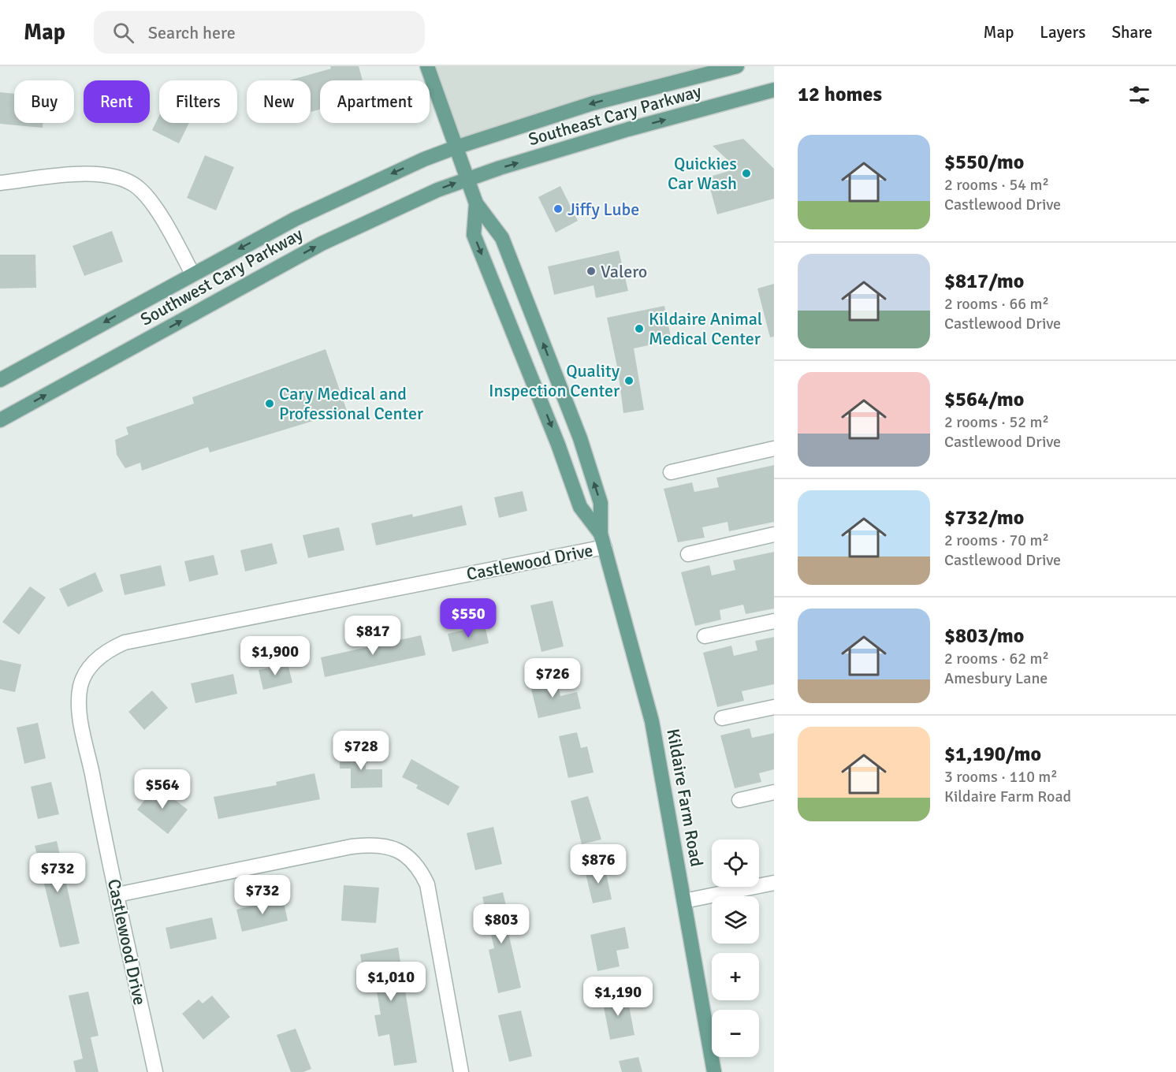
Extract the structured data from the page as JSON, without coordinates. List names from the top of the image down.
{
  "streets": {
    "main road": ["Southeast Cary Parkway", "Southwest Cary Parkway", "Kildaire Farm Road"],
    "street": ["Castlewood Drive"]
  },
  "crossings": [
    ["Southeast Cary Parkway", "Southwest Cary Parkway"],
    ["Southeast Cary Parkway", "Kildaire Farm Road"],
    ["Southwest Cary Parkway", "Kildaire Farm Road"],
    ["Castlewood Drive", "Kildaire Farm Road"]
  ],
  "places": [
    "Quickies Car Wash",
    "Jiffy Lube",
    "Valero",
    "Kildaire Animal Medical Center",
    "Quality Inspection Center",
    "Cary Medical and Professional Center"
  ],
  "page": {
    "header": "Map",
    "search": "Search here",
    "nav": ["Map", "Layers", "Share"],
    "heading": "12 homes",
    "chip": [
      "Buy",
      "Rent",
      "Filters",
      "New",
      "Apartment"
    ],
    "list": [
      {
        "name": "$550/mo",
        "note": "2 rooms · 54 m² · Castlewood Drive"
      },
      {
        "name": "$817/mo",
        "note": "2 rooms · 66 m² · Castlewood Drive"
      },
      {
        "name": "$564/mo",
        "note": "2 rooms · 52 m² · Castlewood Drive"
      },
      {
        "name": "$732/mo",
        "note": "2 rooms · 70 m² · Castlewood Drive"
      },
      {
        "name": "$803/mo",
        "note": "2 rooms · 62 m² · Amesbury Lane"
      },
      {
        "name": "$1,190/mo",
        "note": "3 rooms · 110 m² · Kildaire Farm Road"
      }
    ],
    "price": [
      "$550",
      "$817",
      "$1,900",
      "$726",
      "$728",
      "$564",
      "$876",
      "$732",
      "$732",
      "$803",
      "$1,010",
      "$1,190"
    ],
    "map_buttons": ["+", "−"]
  }
}
